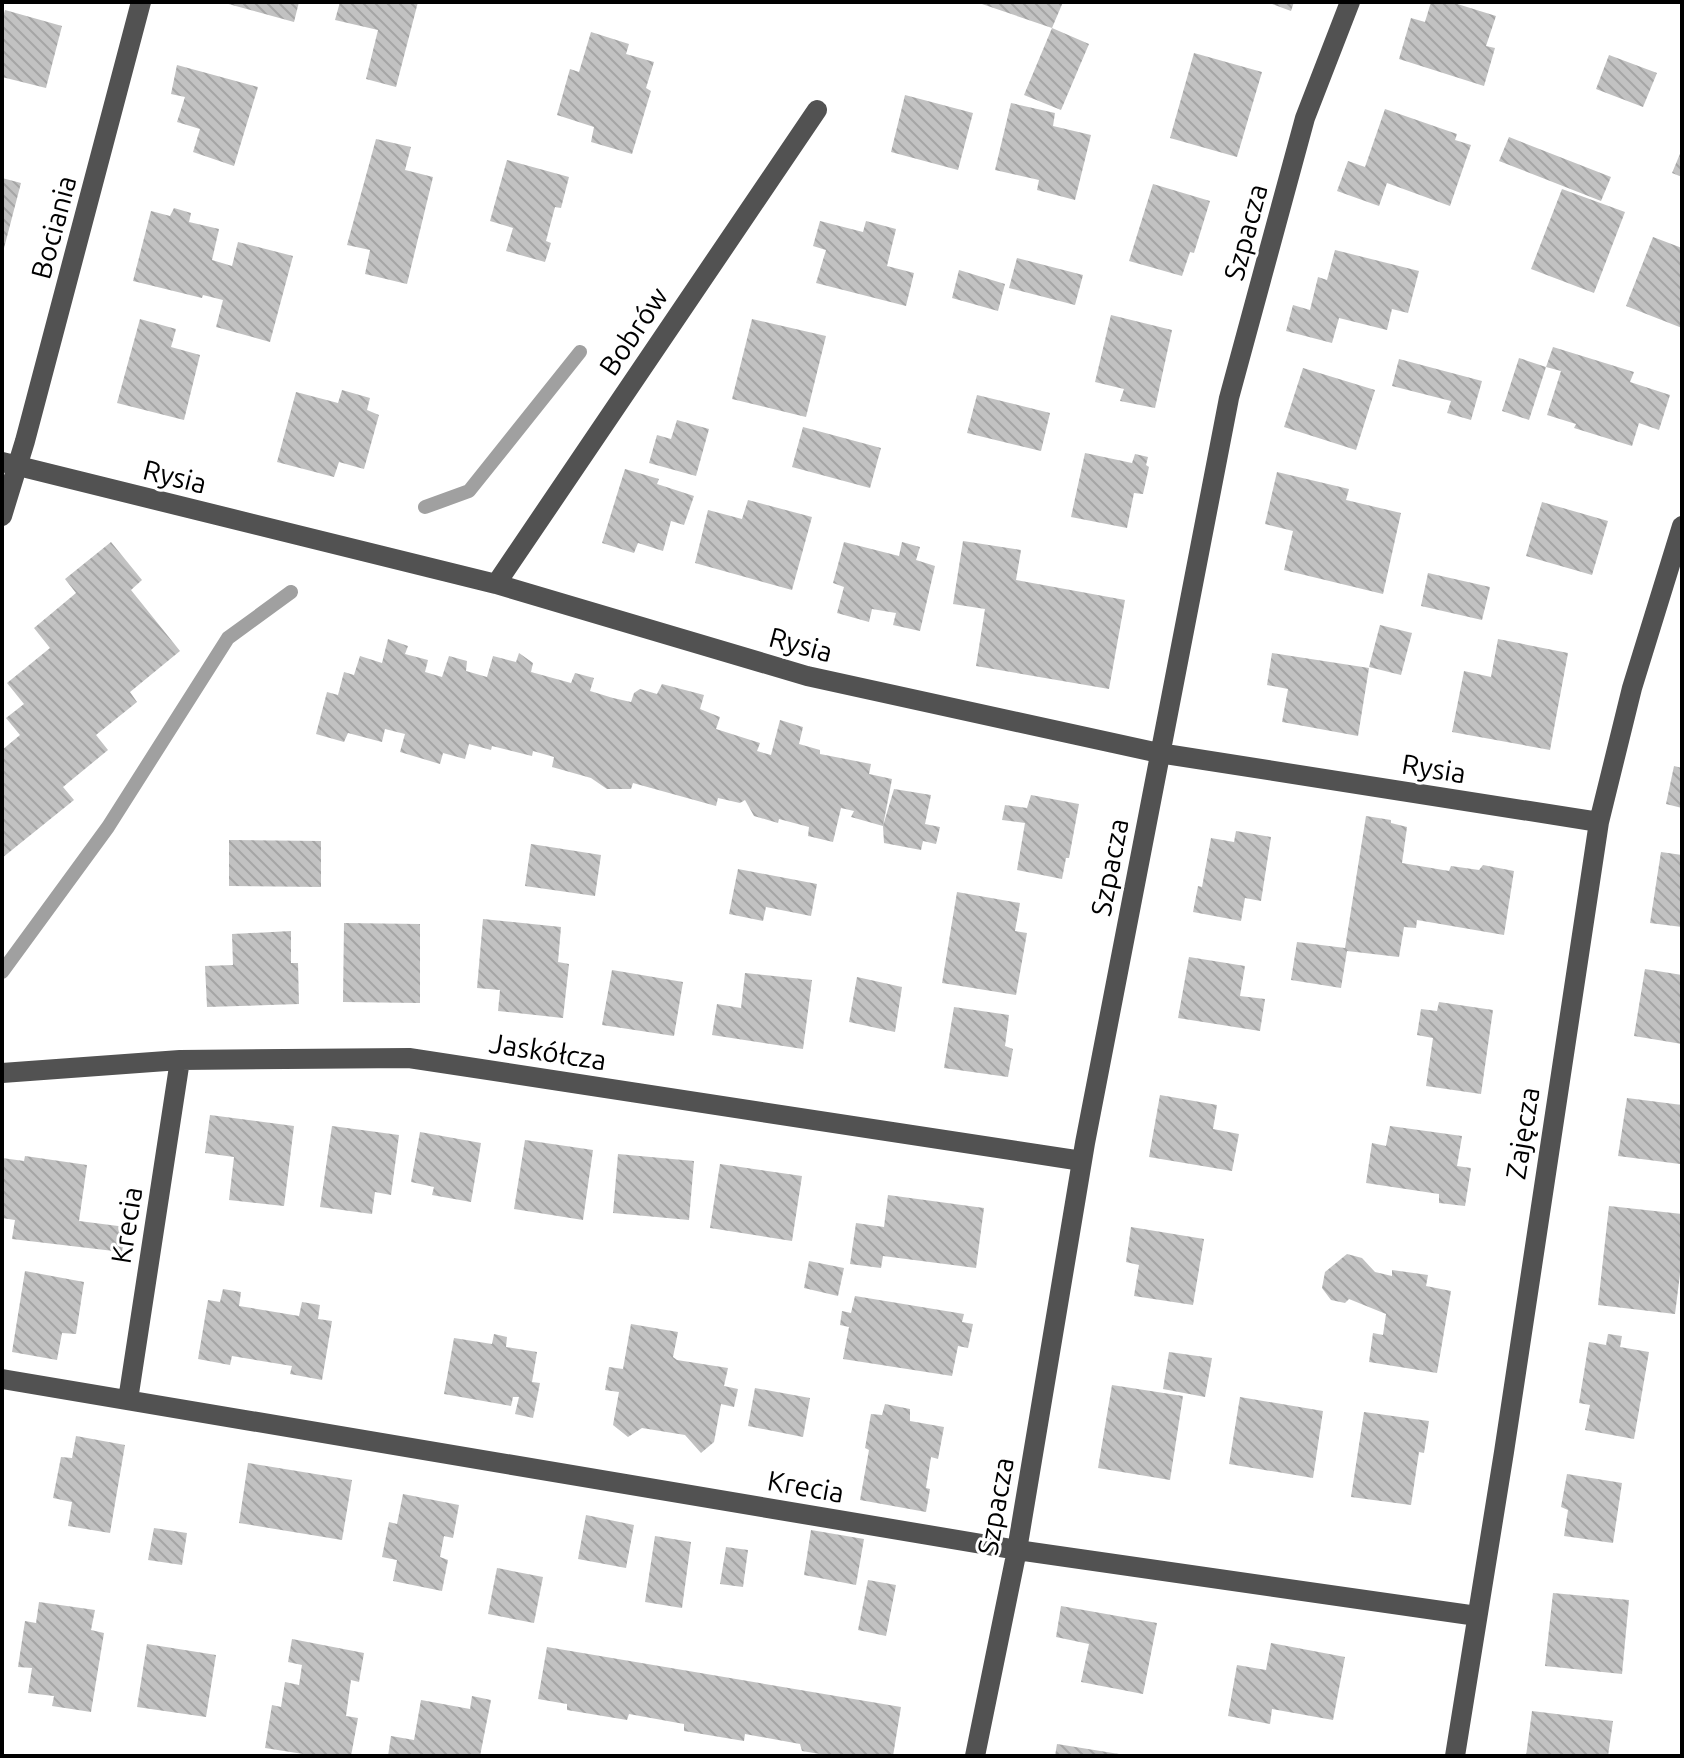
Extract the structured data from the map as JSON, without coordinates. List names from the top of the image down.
{
  "streets": {
    "street": [
      "Bociania",
      "Szpacza",
      "Bobrów",
      "Rysia",
      "Jaskółcza",
      "Zajęcza",
      "Krecia"
    ]
  },
  "crossings": [
    ["Bociania", "Rysia"],
    ["Szpacza", "Rysia"],
    ["Szpacza", "Jaskółcza"],
    ["Szpacza", "Krecia"],
    ["Bobrów", "Rysia"],
    ["Rysia", "Zajęcza"],
    ["Jaskółcza", "Krecia"],
    ["Zajęcza", "Krecia"]
  ]
}
